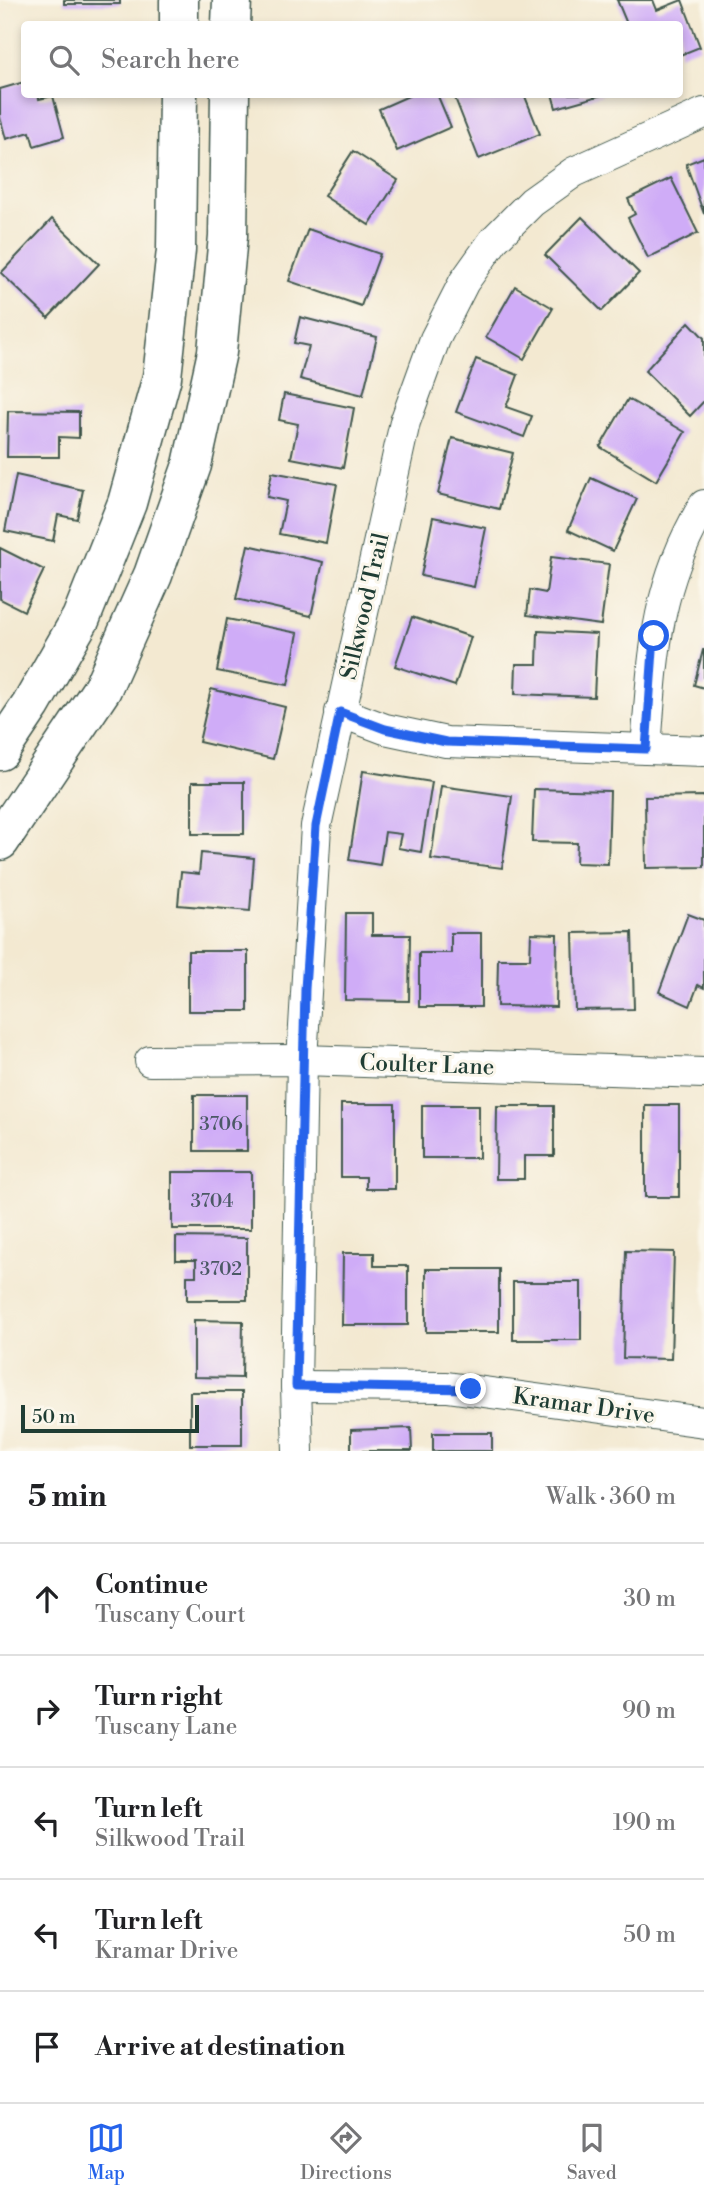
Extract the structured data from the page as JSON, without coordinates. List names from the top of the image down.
{
  "streets": {
    "street": ["Silkwood Trail", "Coulter Lane", "Kramar Drive"]
  },
  "crossings": [
    ["Silkwood Trail", "Coulter Lane"],
    ["Silkwood Trail", "Kramar Drive"]
  ],
  "house_numbers": ["3706", "3704", "3702"],
  "scale_bar": "50 m",
  "page": {
    "search": "Search here",
    "scale": "50 m",
    "heading": ["5 min", "Walk · 360 m"],
    "list": [
      ["Continue", "Tuscany Court", "30 m"],
      ["Turn right", "Tuscany Lane", "90 m"],
      ["Turn left", "Silkwood Trail", "190 m"],
      ["Turn left", "Kramar Drive", "50 m"],
      "Arrive at destination"
    ],
    "nav": ["Map", "Directions", "Saved"]
  }
}
